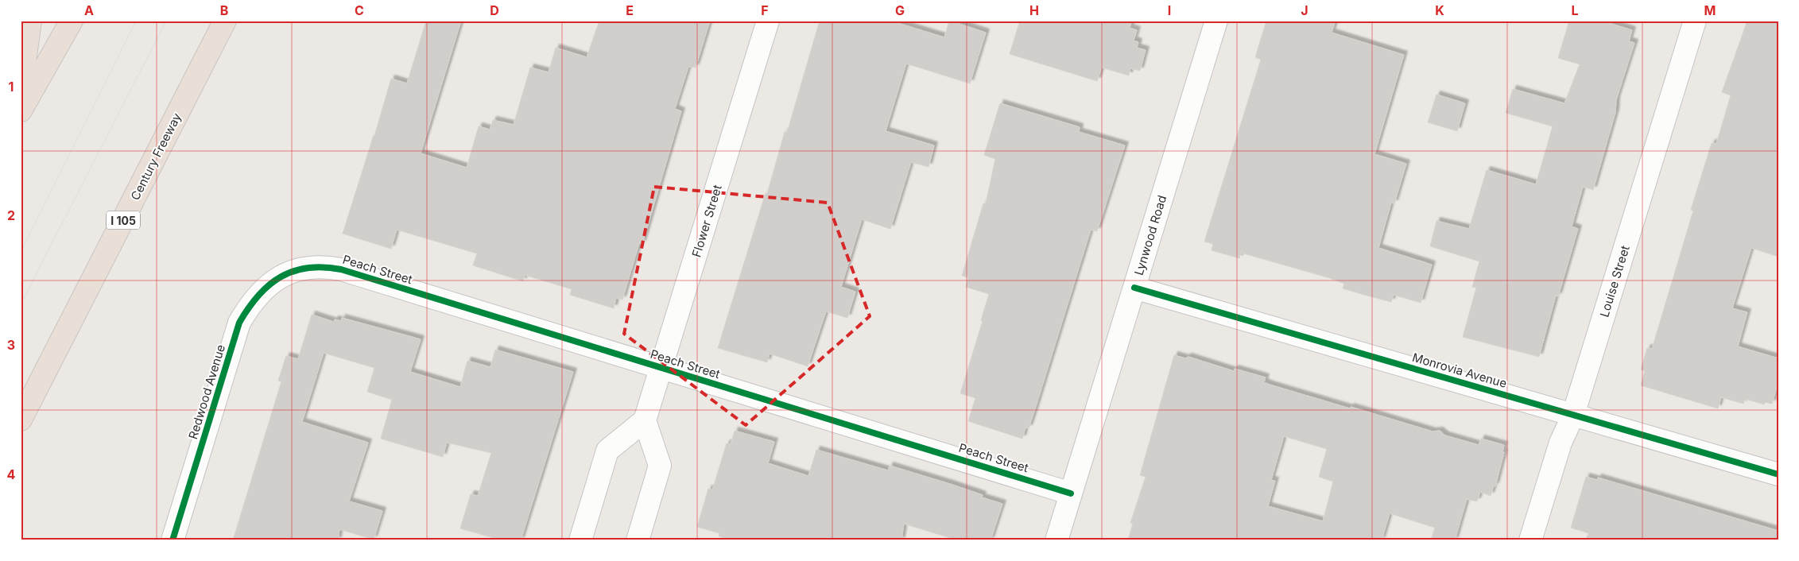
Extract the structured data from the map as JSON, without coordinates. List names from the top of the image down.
{
  "streets": {
    "highway": ["Century Freeway", "I 105"],
    "street": [
      "Flower Street",
      "Lynwood Road",
      "Peach Street",
      "Louise Street",
      "Monrovia Avenue",
      "Redwood Avenue"
    ]
  },
  "crossings": [
    ["Flower Street", "Peach Street"],
    ["Lynwood Road", "Peach Street"],
    ["Lynwood Road", "Monrovia Avenue"],
    ["Peach Street", "Redwood Avenue"],
    ["Louise Street", "Monrovia Avenue"]
  ],
  "grid": {
    "columns": [
      "A",
      "B",
      "C",
      "D",
      "E",
      "F",
      "G",
      "H",
      "I",
      "J",
      "K",
      "L",
      "M"
    ],
    "rows": [
      "1",
      "2",
      "3",
      "4"
    ]
  }
}
